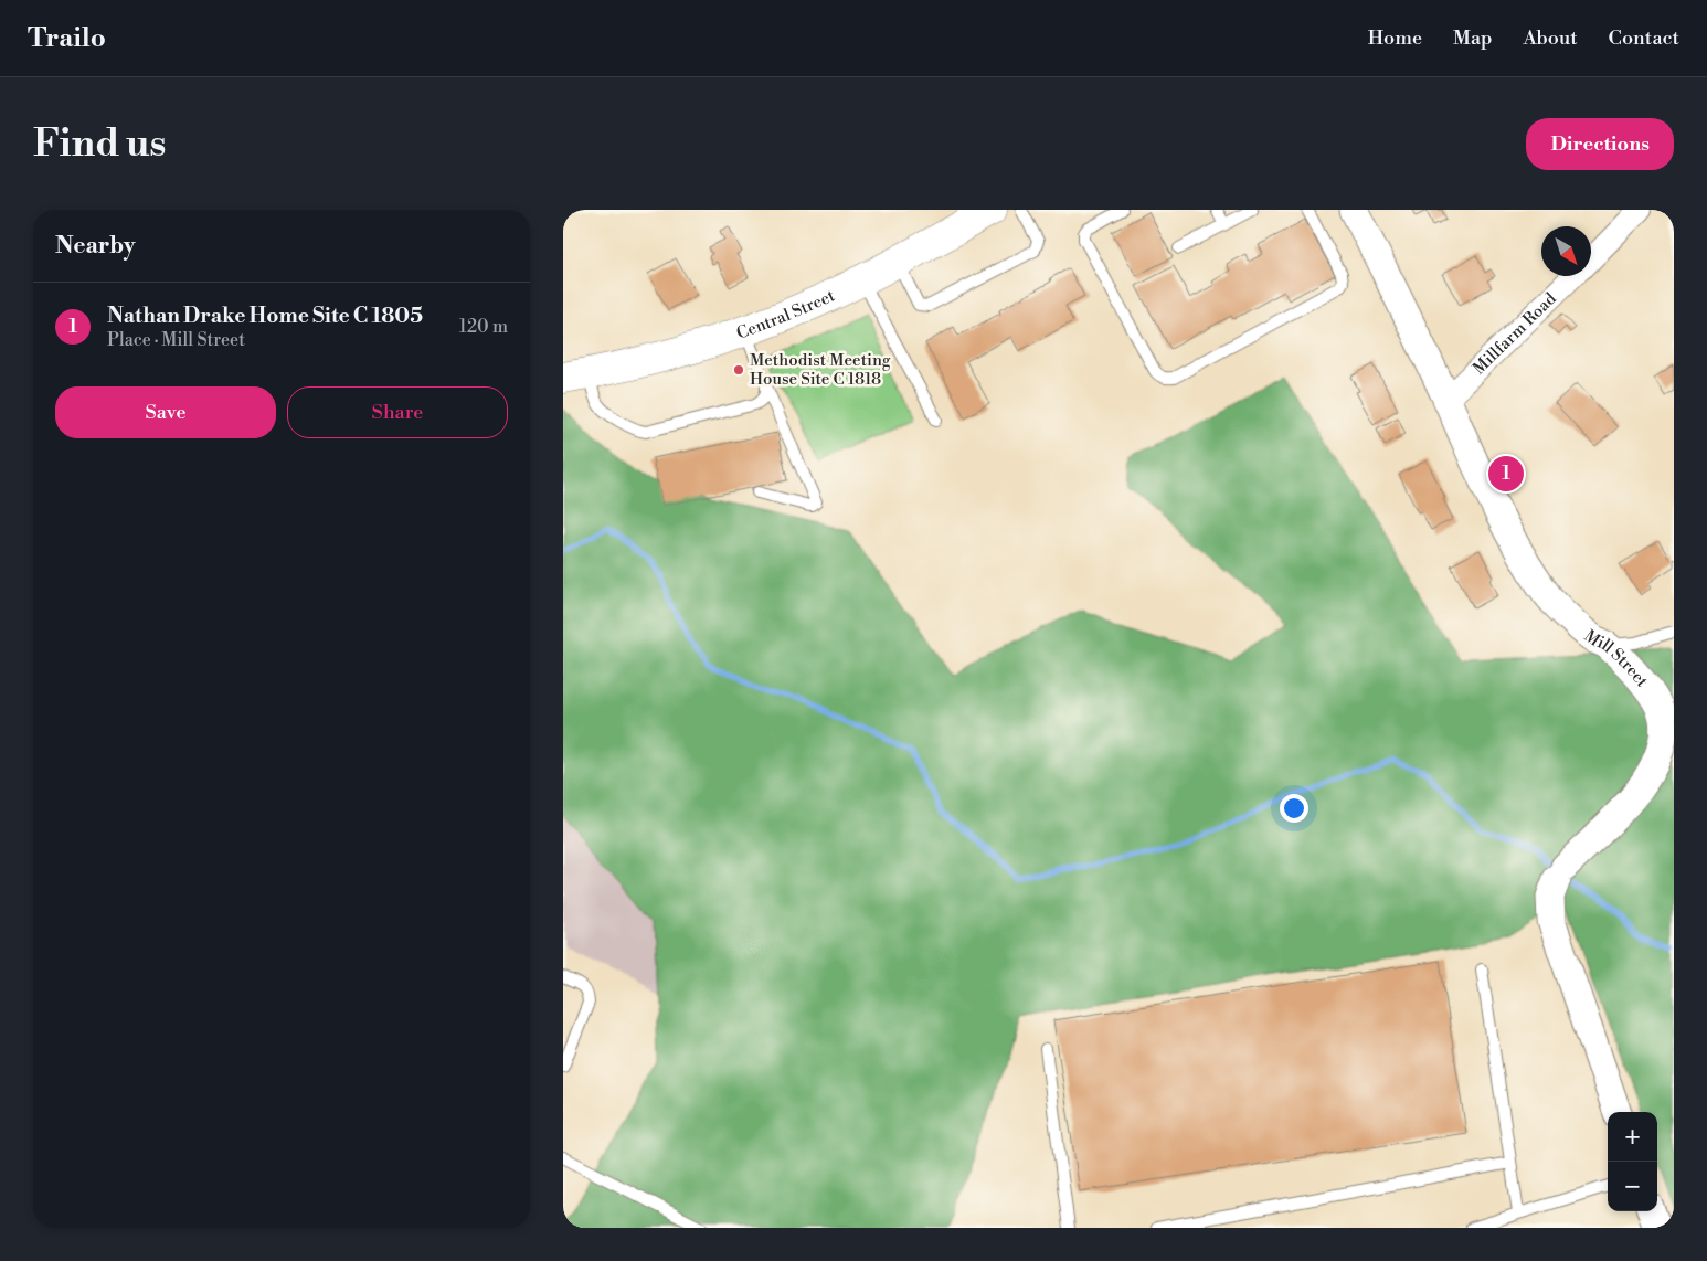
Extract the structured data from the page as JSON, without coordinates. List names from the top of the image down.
{
  "streets": {
    "main road": ["Central Street"],
    "street": ["Millfarm Road", "Mill Street"]
  },
  "crossings": [
    ["Millfarm Road", "Mill Street"]
  ],
  "places": ["Methodist Meeting House Site C 1818"],
  "north": "bottom right",
  "page": {
    "header": "Trailo",
    "nav": [
      "Home",
      "Map",
      "About",
      "Contact"
    ],
    "buttons": [
      "Directions",
      ["Save", "Share"]
    ],
    "title": "Find us",
    "heading": "Nearby",
    "list": [
      {
        "mark": "1",
        "name": "Nathan Drake Home Site C 1805",
        "note": "Place · Mill Street",
        "value": "120 m"
      }
    ],
    "pins": "1",
    "map_buttons": ["+", "−"]
  }
}
